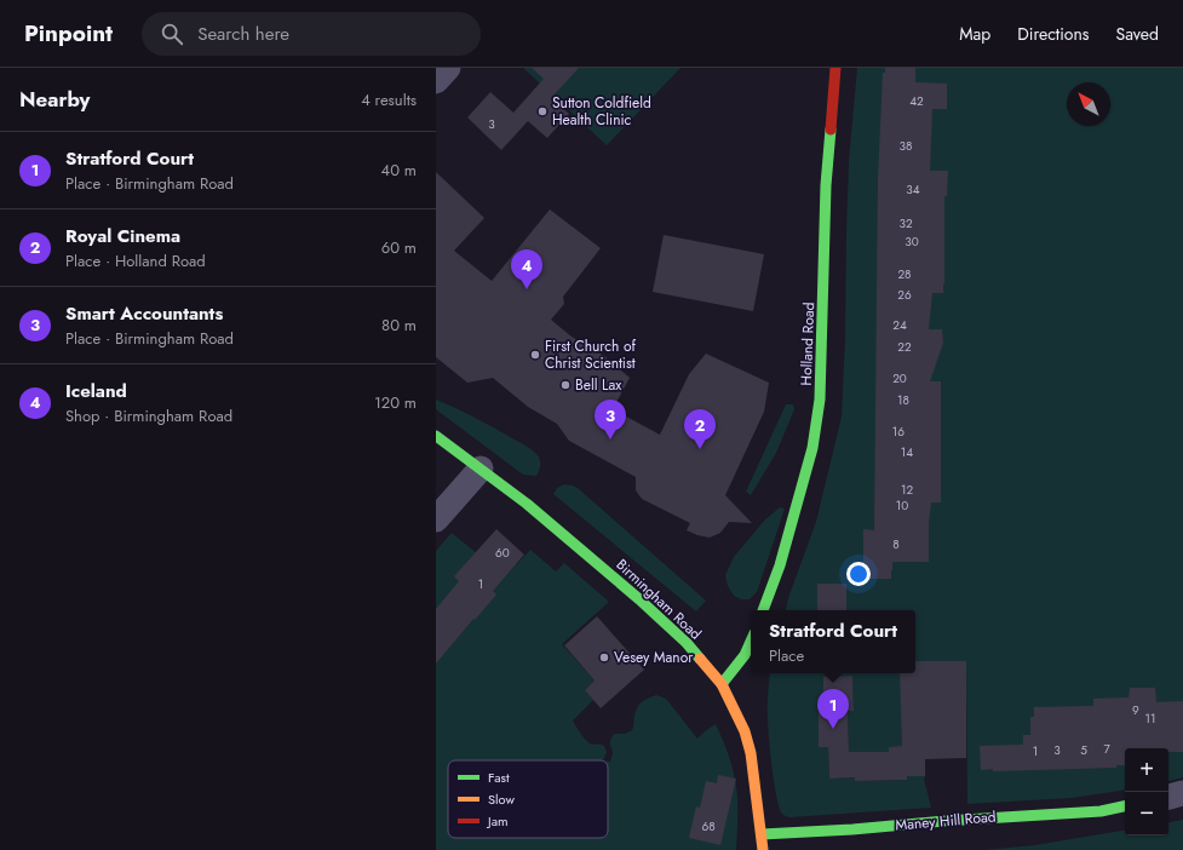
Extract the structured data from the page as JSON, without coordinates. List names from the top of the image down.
{
  "streets": {
    "street": ["Holland Road", "Birmingham Road", "Maney Hill Road"]
  },
  "crossings": [
    ["Birmingham Road", "Maney Hill Road"]
  ],
  "places": [
    "Sutton Coldfield Health Clinic",
    "First Church of Christ Scientist",
    "Bell Lax",
    "Vesey Manor"
  ],
  "house_numbers": [
    "42",
    "3",
    "38",
    "34",
    "32",
    "30",
    "28",
    "26",
    "24",
    "22",
    "20",
    "18",
    "16",
    "14",
    "12",
    "10",
    "8",
    "60",
    "1",
    "9",
    "11",
    "7",
    "3",
    "5",
    "1",
    "68"
  ],
  "legend": ["Fast", "Slow", "Jam"],
  "north": "top left",
  "page": {
    "header": "Pinpoint",
    "search": "Search here",
    "nav": ["Map", "Directions", "Saved"],
    "heading": ["Nearby", "4 results"],
    "list": [
      {
        "mark": "1",
        "name": "Stratford Court",
        "note": "Place · Birmingham Road",
        "value": "40 m"
      },
      {
        "mark": "2",
        "name": "Royal Cinema",
        "note": "Place · Holland Road",
        "value": "60 m"
      },
      {
        "mark": "3",
        "name": "Smart Accountants",
        "note": "Place · Birmingham Road",
        "value": "80 m"
      },
      {
        "mark": "4",
        "name": "Iceland",
        "note": "Shop · Birmingham Road",
        "value": "120 m"
      }
    ],
    "pins": [
      "4",
      "3",
      "2",
      "1"
    ],
    "popup": ["Stratford Court", "Place"],
    "map_buttons": ["+", "−"]
  }
}
